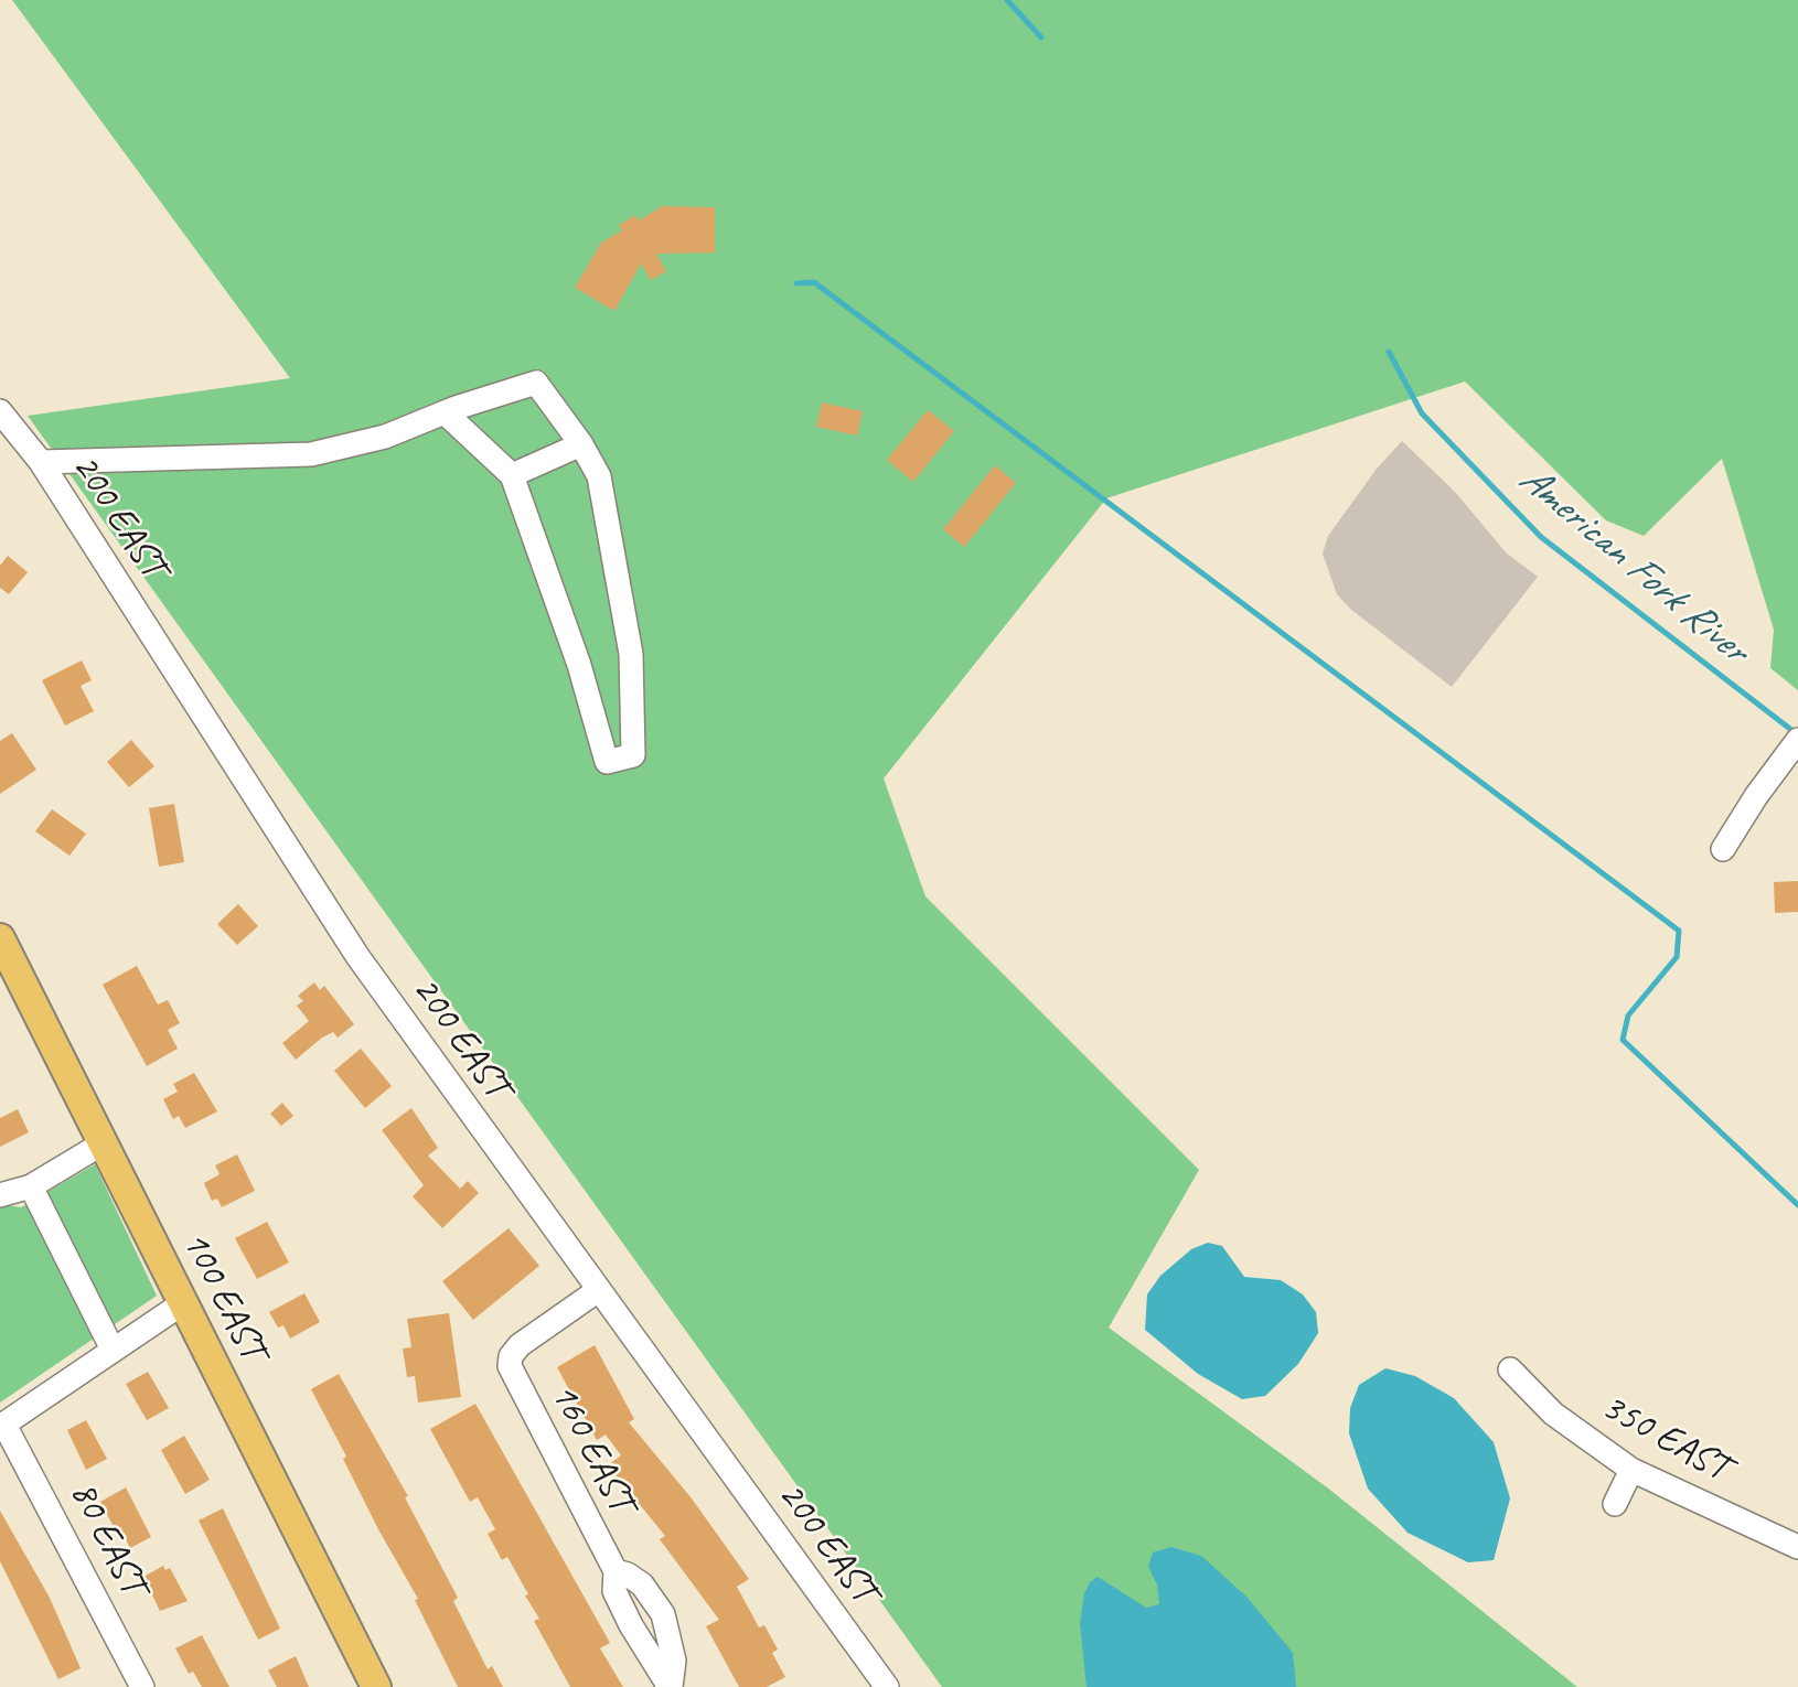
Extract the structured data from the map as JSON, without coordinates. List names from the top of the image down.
{
  "streets": {
    "main road": ["100 EAST"],
    "street": [
      "200 EAST",
      "350 EAST",
      "160 EAST",
      "80 EAST"
    ]
  },
  "crossings": [
    ["200 EAST", "160 EAST"]
  ],
  "water": ["American Fork River"]
}
